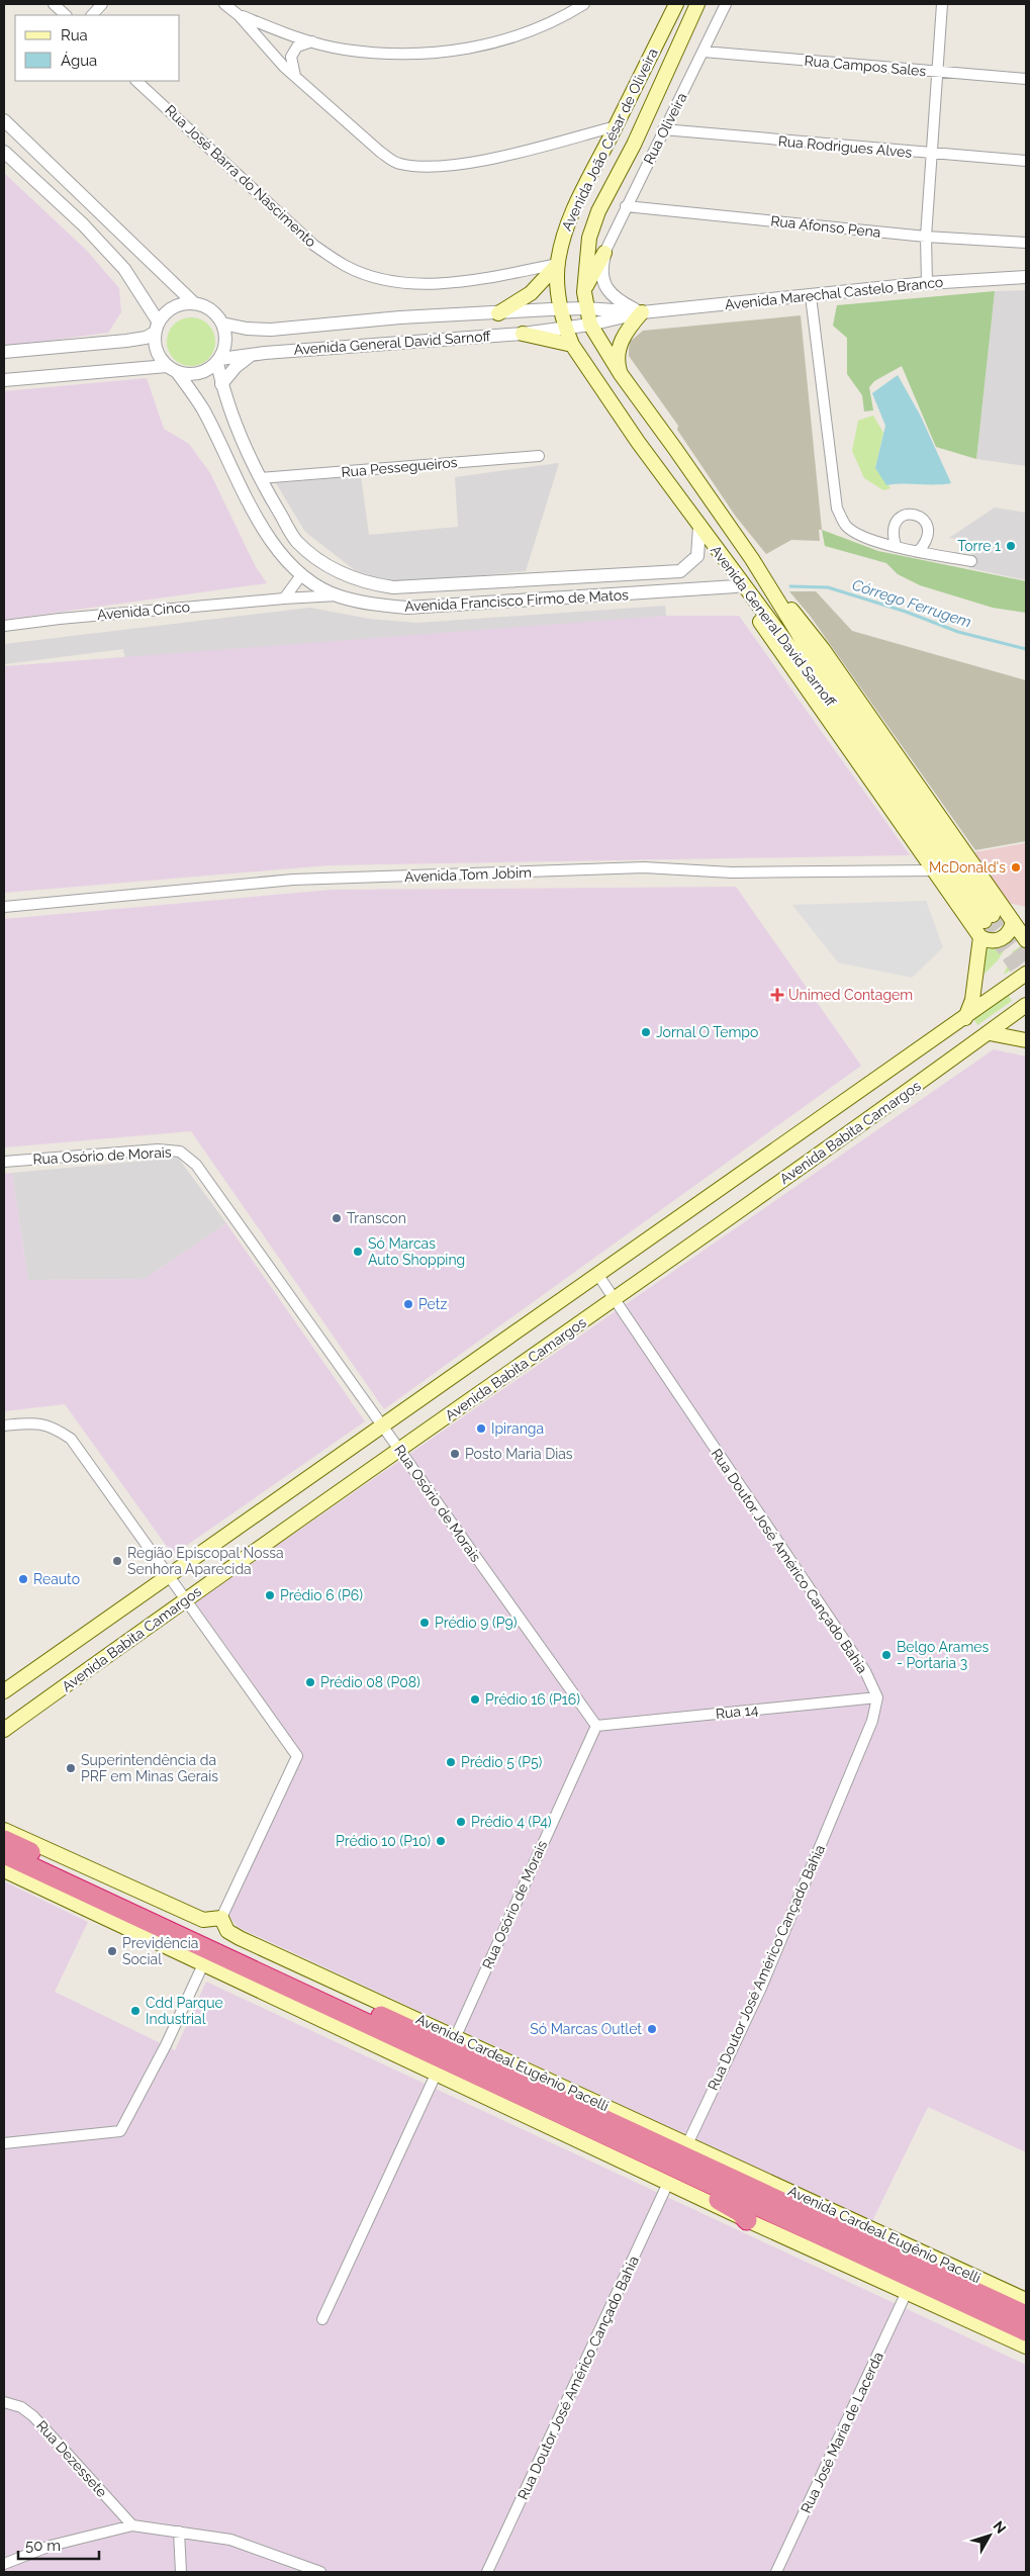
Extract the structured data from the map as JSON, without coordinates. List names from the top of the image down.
{
  "streets": {
    "highway": ["Avenida Cardeal Eugênio Pacelli"],
    "main road": ["Avenida João César de Oliveira", "Avenida General David Sarnoff", "Avenida Babita Camargos"],
    "street": [
      "Rua Campos Sales",
      "Rua Oliveira",
      "Rua Rodrigues Alves",
      "Rua José Barra do Nascimento",
      "Rua Afonso Pena",
      "Avenida Marechal Castelo Branco",
      "Rua Pessegueiros",
      "Avenida Francisco Firmo de Matos",
      "Avenida Cinco",
      "Avenida Tom Jobim",
      "Rua Osório de Morais",
      "Rua Doutor José Américo Cançado Bahia",
      "Rua 14",
      "Rua José Maria de Lacerda",
      "Rua Dezessete"
    ]
  },
  "crossings": [
    ["Rua Campos Sales", "Rua Oliveira"],
    ["Rua Oliveira", "Rua Rodrigues Alves"],
    ["Rua Oliveira", "Rua Afonso Pena"],
    ["Avenida João César de Oliveira", "Rua José Barra do Nascimento"],
    ["Avenida João César de Oliveira", "Avenida Marechal Castelo Branco"],
    ["Avenida João César de Oliveira", "Avenida General David Sarnoff"],
    ["Avenida Marechal Castelo Branco", "Avenida General David Sarnoff"],
    ["Avenida General David Sarnoff", "Avenida Francisco Firmo de Matos"],
    ["Rua Pessegueiros", "Avenida Francisco Firmo de Matos"],
    ["Avenida Francisco Firmo de Matos", "Avenida Cinco"],
    ["Avenida Babita Camargos", "Rua Osório de Morais"],
    ["Avenida Babita Camargos", "Rua Doutor José Américo Cançado Bahia"],
    ["Rua Osório de Morais", "Rua 14"],
    ["Rua Osório de Morais", "Avenida Cardeal Eugênio Pacelli"],
    ["Rua Doutor José Américo Cançado Bahia", "Rua 14"],
    ["Rua Doutor José Américo Cançado Bahia", "Avenida Cardeal Eugênio Pacelli"]
  ],
  "water": ["Córrego Ferrugem"],
  "places": {
    "other": [
      "Torre 1",
      "McDonald's",
      "Jornal O Tempo",
      "Transcon",
      "Só Marcas Auto Shopping",
      "Petz",
      "Ipiranga",
      "Posto Maria Dias",
      "Região Episcopal Nossa Senhora Aparecida",
      "Reauto",
      "Prédio 6 (P6)",
      "Prédio 9 (P9)",
      "Belgo Arames - Portaria 3",
      "Prédio 08 (P08)",
      "Prédio 16 (P16)",
      "Prédio 5 (P5)",
      "Superintendência da PRF em Minas Gerais",
      "Prédio 4 (P4)",
      "Prédio 10 (P10)",
      "Previdência Social",
      "Cdd Parque Industrial",
      "Só Marcas Outlet"
    ],
    "health": ["Unimed Contagem"]
  },
  "legend": ["Rua", "Água"],
  "scale_bar": "50 m",
  "north": "top right"
}
